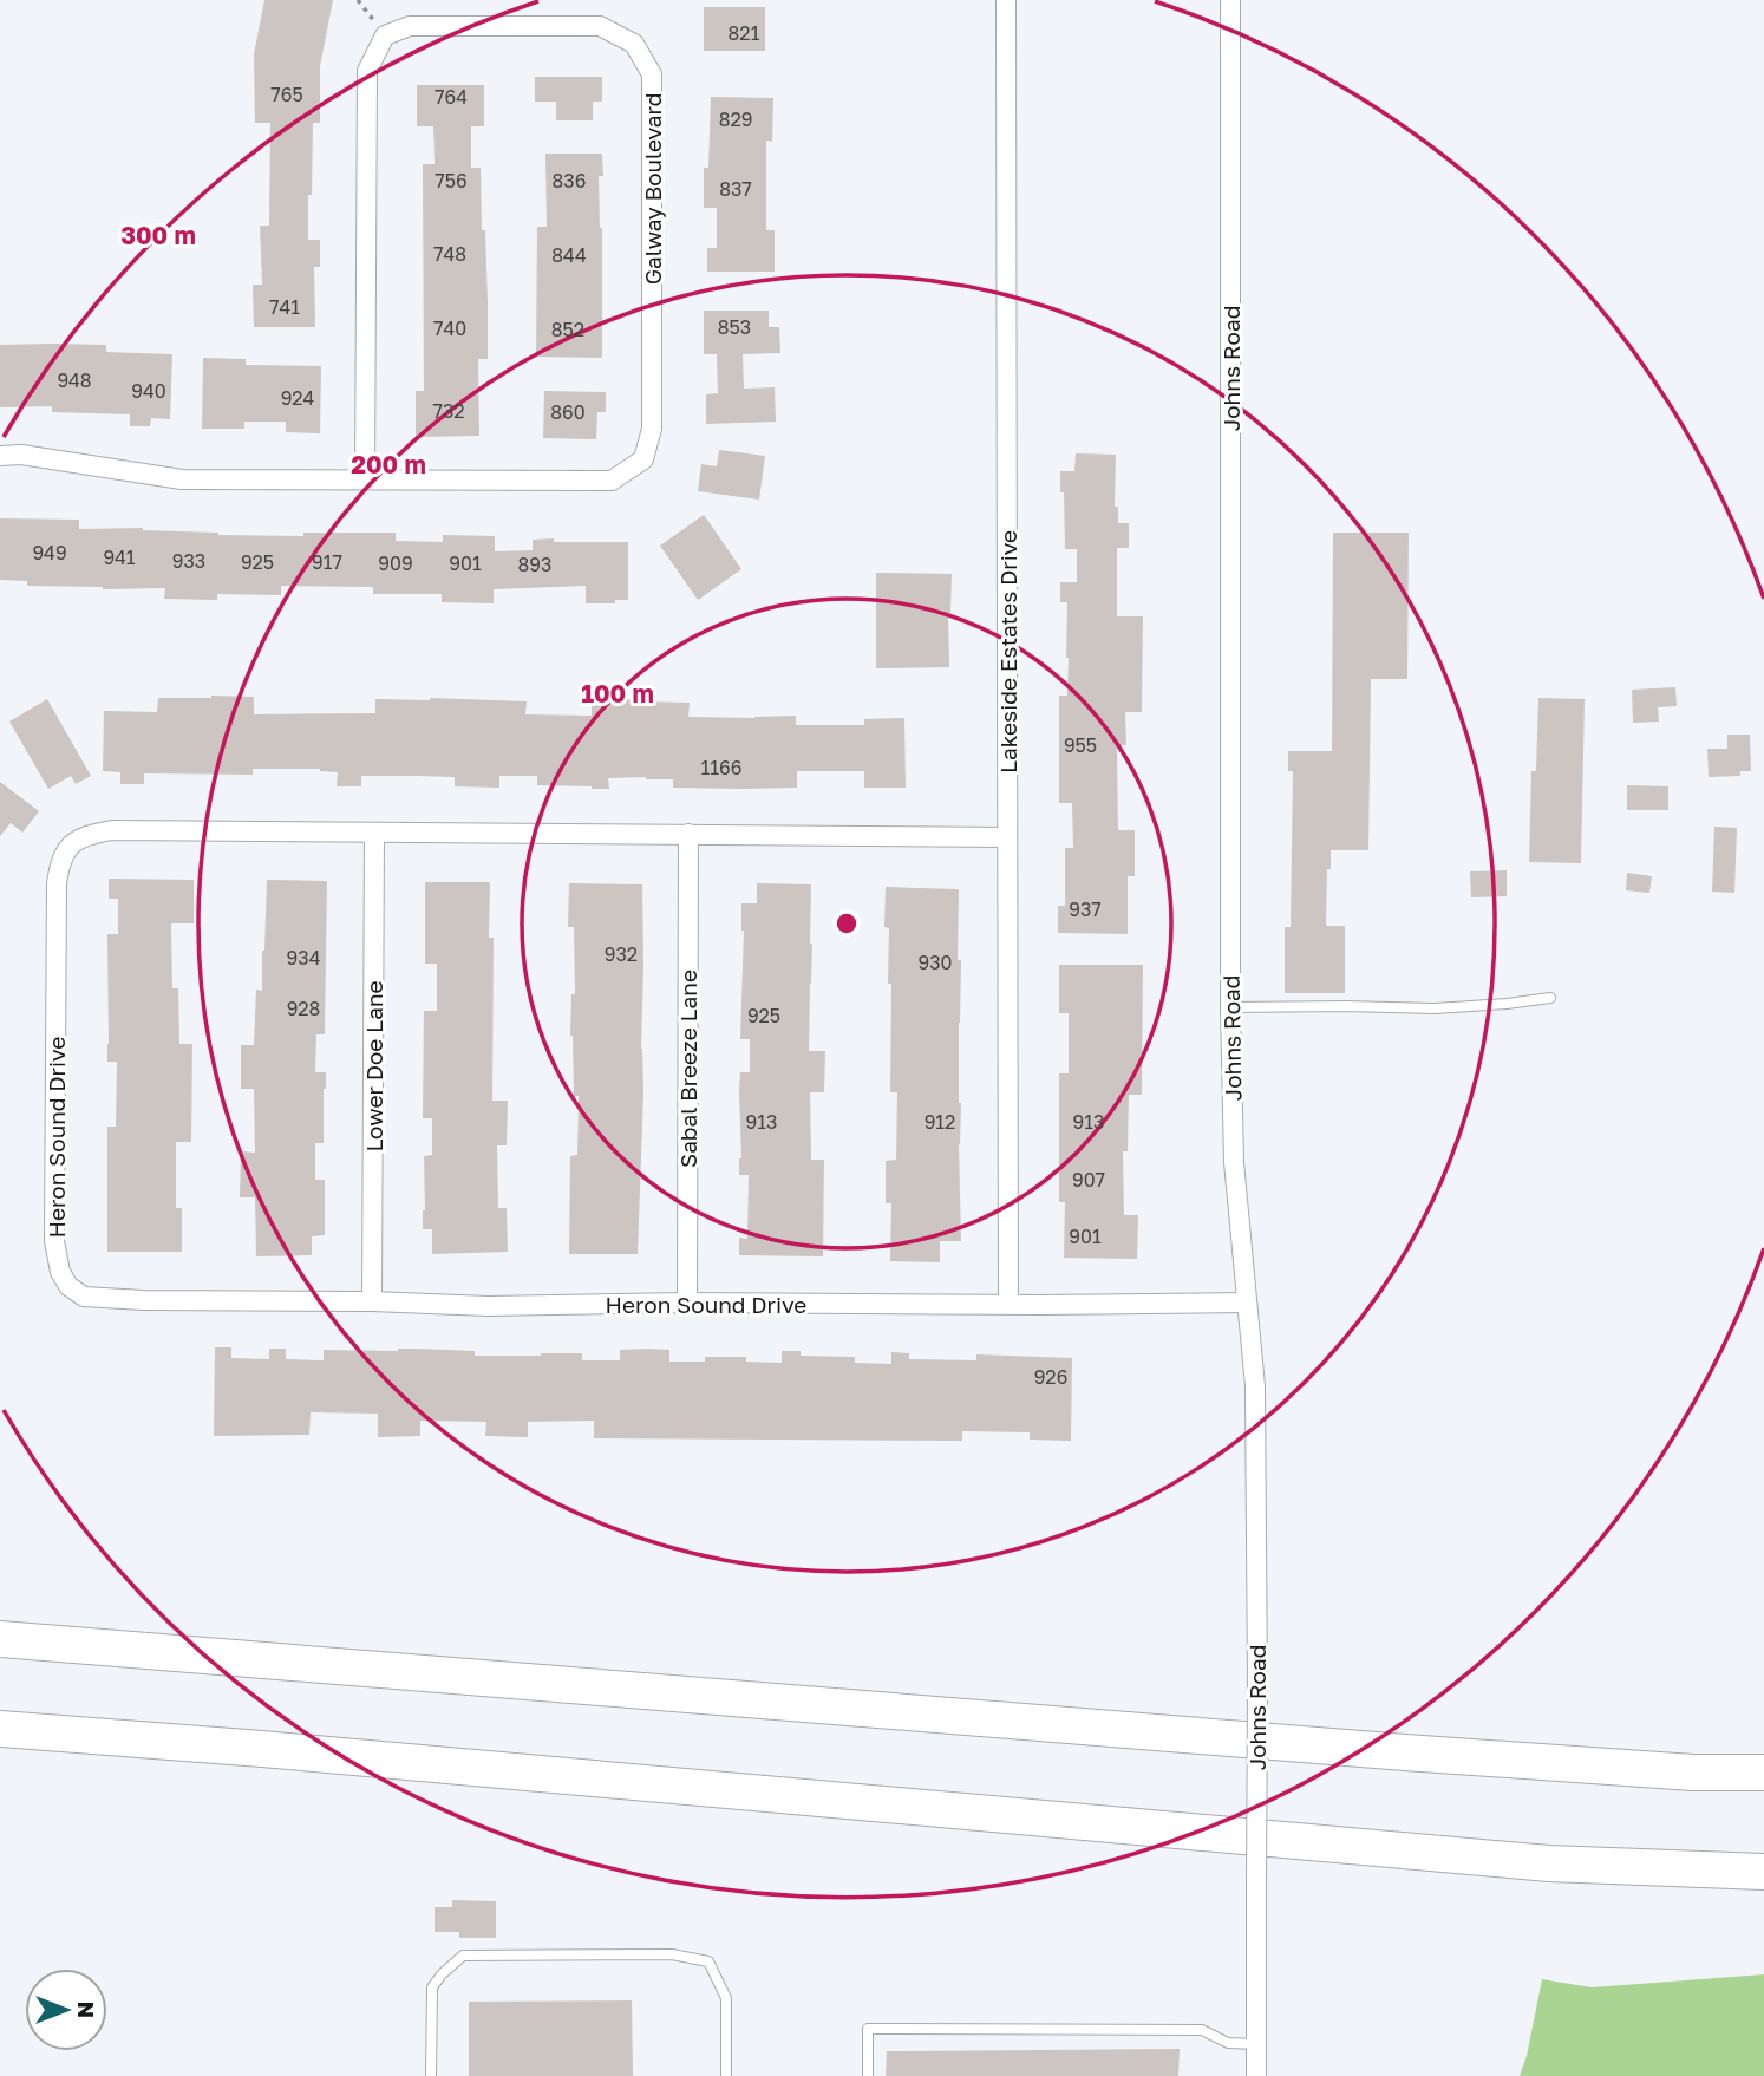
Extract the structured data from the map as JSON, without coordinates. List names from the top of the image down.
{
  "streets": {
    "street": [
      "Galway Boulevard",
      "Johns Road",
      "Lakeside Estates Drive",
      "Lower Doe Lane",
      "Sabal Breeze Lane",
      "Heron Sound Drive"
    ]
  },
  "crossings": [
    ["Johns Road", "Heron Sound Drive"],
    ["Lakeside Estates Drive", "Heron Sound Drive"],
    ["Lower Doe Lane", "Heron Sound Drive"],
    ["Sabal Breeze Lane", "Heron Sound Drive"]
  ],
  "house_numbers": [
    "821",
    "765",
    "764",
    "829",
    "756",
    "836",
    "837",
    "748",
    "844",
    "741",
    "853",
    "740",
    "852",
    "948",
    "940",
    "924",
    "732",
    "860",
    "949",
    "941",
    "933",
    "925",
    "917",
    "909",
    "901",
    "893",
    "955",
    "1166",
    "937",
    "932",
    "934",
    "930",
    "928",
    "925",
    "913",
    "912",
    "913",
    "907",
    "901",
    "926"
  ],
  "north": "right",
  "rings": ["300 m", "200 m", "100 m"]
}
